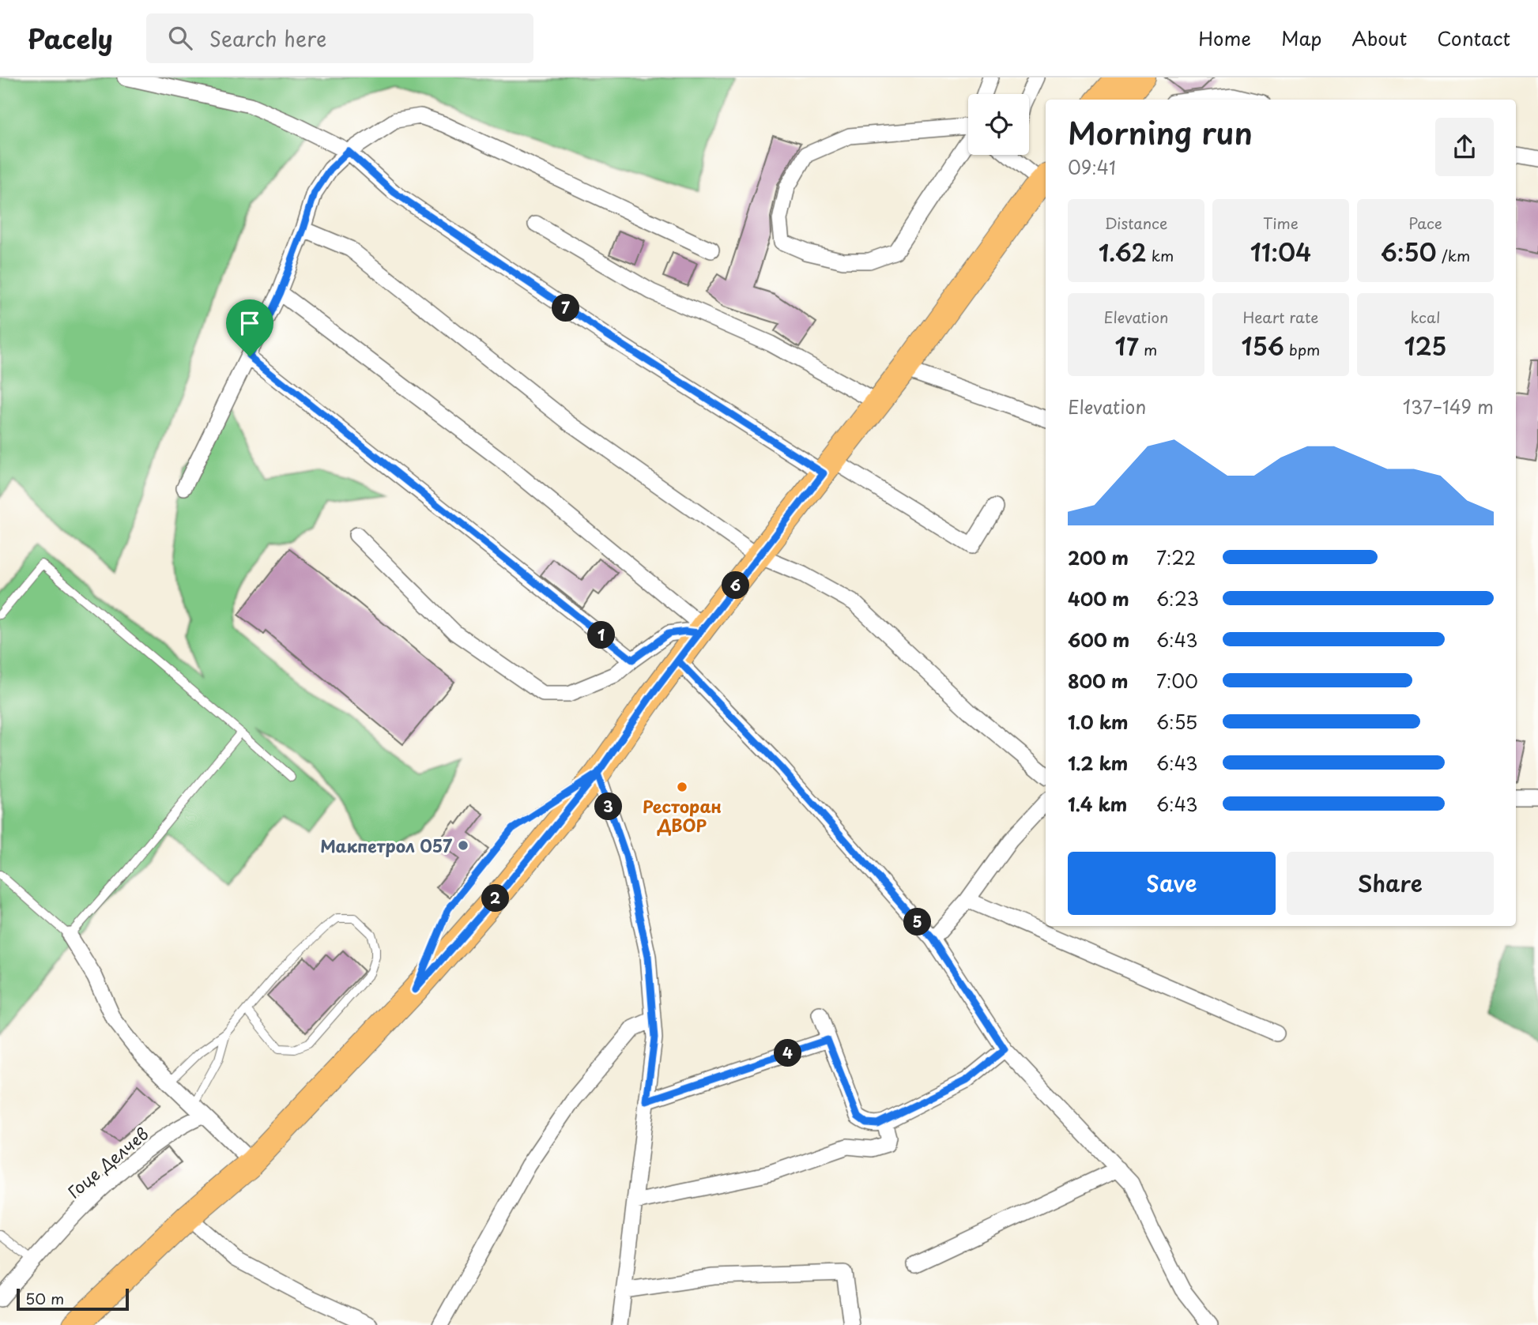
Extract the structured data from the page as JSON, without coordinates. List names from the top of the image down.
{
  "streets": {
    "street": ["Гоце Делчев"]
  },
  "places": ["Ресторан ДВОР", "Макпетрол 057"],
  "scale_bar": "50 m",
  "page": {
    "header": "Pacely",
    "search": "Search here",
    "nav": [
      "Home",
      "Map",
      "About",
      "Contact"
    ],
    "heading": ["Morning run", "09:41"],
    "stats": [
      ["Distance", "1.62 km"],
      ["Time", "11:04"],
      ["Pace", "6:50 /km"],
      ["Elevation", "17 m"],
      ["Heart rate", "156 bpm"],
      ["kcal", "125"]
    ],
    "pins": [
      "7",
      "6",
      "1",
      "3",
      "2",
      "5",
      "4"
    ],
    "chart": ["Elevation", "137–149 m"],
    "list": [
      {
        "name": "200 m",
        "note": "7:22"
      },
      {
        "name": "400 m",
        "note": "6:23"
      },
      {
        "name": "600 m",
        "note": "6:43"
      },
      {
        "name": "800 m",
        "note": "7:00"
      },
      {
        "name": "1.0 km",
        "note": "6:55"
      },
      {
        "name": "1.2 km",
        "note": "6:43"
      },
      {
        "name": "1.4 km",
        "note": "6:43"
      }
    ],
    "buttons": ["Save", "Share"],
    "scale": "50 m"
  }
}
